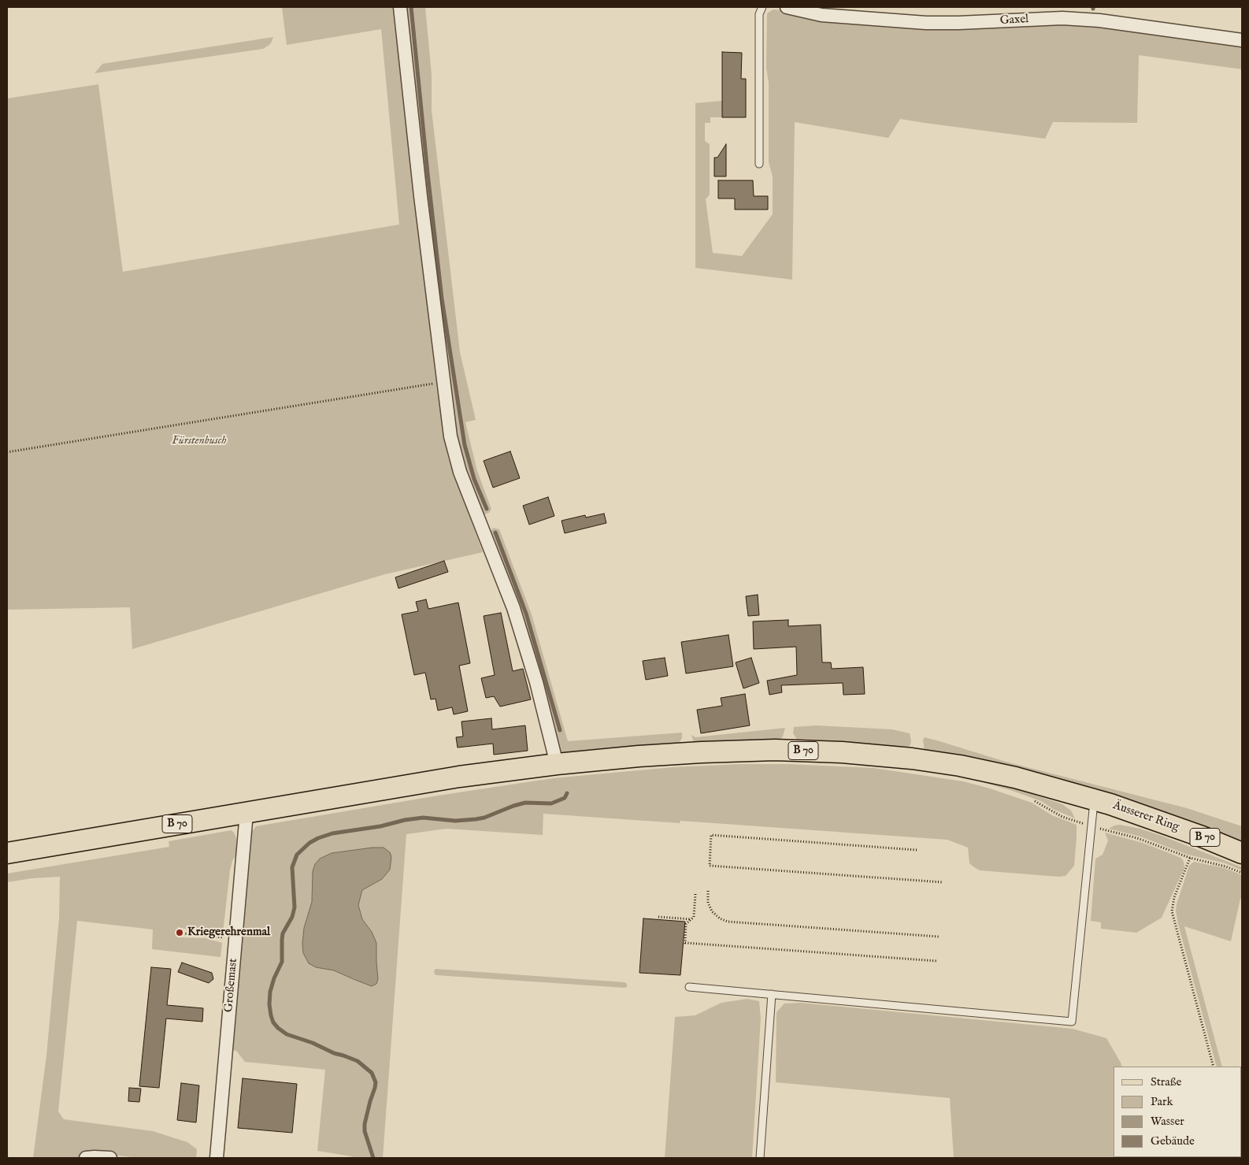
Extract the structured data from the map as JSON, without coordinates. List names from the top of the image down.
{
  "streets": {
    "main road": ["B 70", "Äusserer Ring"],
    "street": ["Gaxel", "Großemast"]
  },
  "crossings": [
    ["B 70", "Äusserer Ring"],
    ["B 70", "Großemast"]
  ],
  "parks": ["Fürstenbusch"],
  "places": ["Kriegerehrenmal"],
  "legend": [
    "Straße",
    "Park",
    "Wasser",
    "Gebäude"
  ]
}
